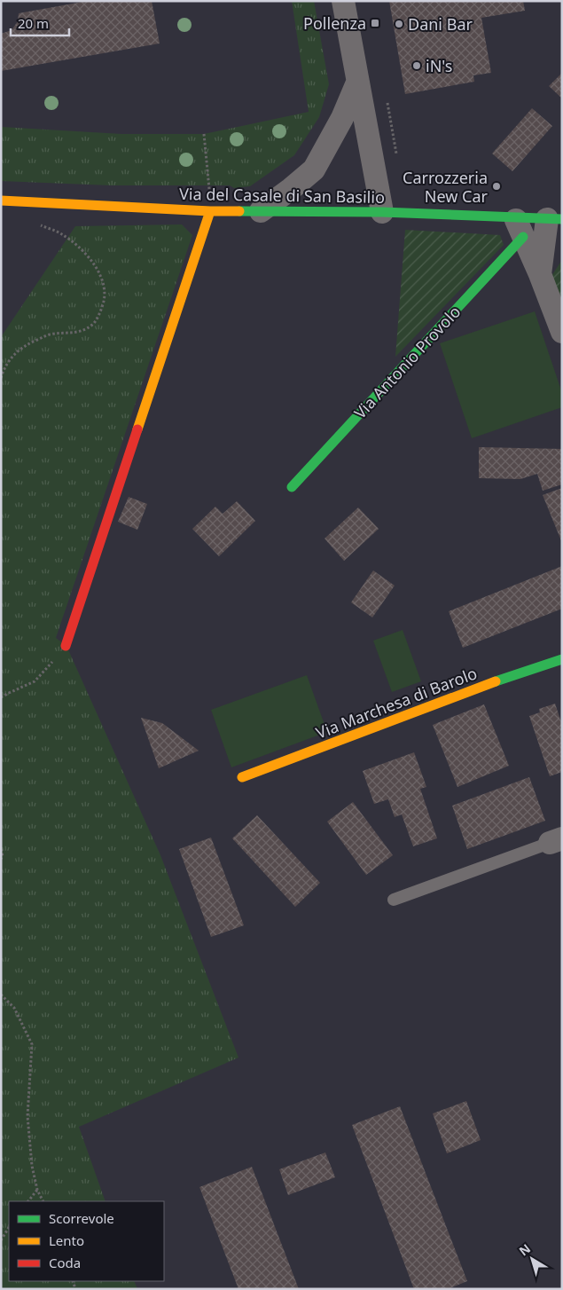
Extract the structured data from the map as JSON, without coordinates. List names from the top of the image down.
{
  "streets": {
    "street": ["Via del Casale di San Basilio", "Via Antonio Provolo", "Via Marchesa di Barolo"]
  },
  "crossings": [
    ["Via del Casale di San Basilio", "Via Antonio Provolo"]
  ],
  "places": {
    "transit": ["Pollenza"],
    "other": ["Dani Bar", "iN's", "Carrozzeria New Car"]
  },
  "legend": ["Scorrevole", "Lento", "Coda"],
  "scale_bar": "20 m",
  "north": "top left"
}
